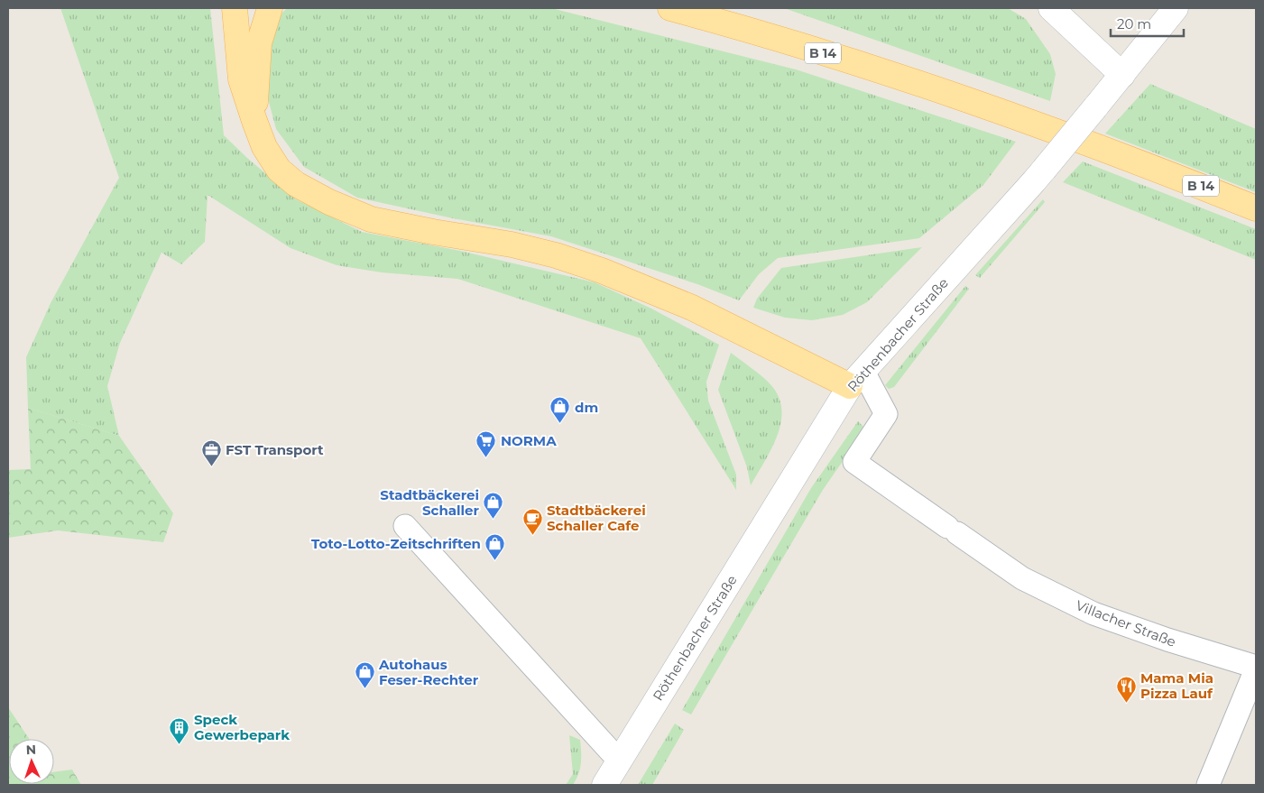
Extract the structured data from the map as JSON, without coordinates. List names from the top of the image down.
{
  "streets": {
    "main road": ["B 14", "Röthenbacher Straße"],
    "street": ["Villacher Straße"]
  },
  "crossings": [
    ["Röthenbacher Straße", "Villacher Straße"]
  ],
  "places": {
    "shop": [
      "dm",
      "Stadtbäckerei Schaller",
      "Toto-Lotto-Zeitschriften",
      "Autohaus Feser-Rechter"
    ],
    "supermarket": ["NORMA"],
    "office": ["FST Transport"],
    "cafe": ["Stadtbäckerei Schaller Cafe"],
    "restaurant": ["Mama Mia Pizza Lauf"],
    "building": ["Speck Gewerbepark"]
  },
  "scale_bar": "20 m",
  "north": "top"
}
